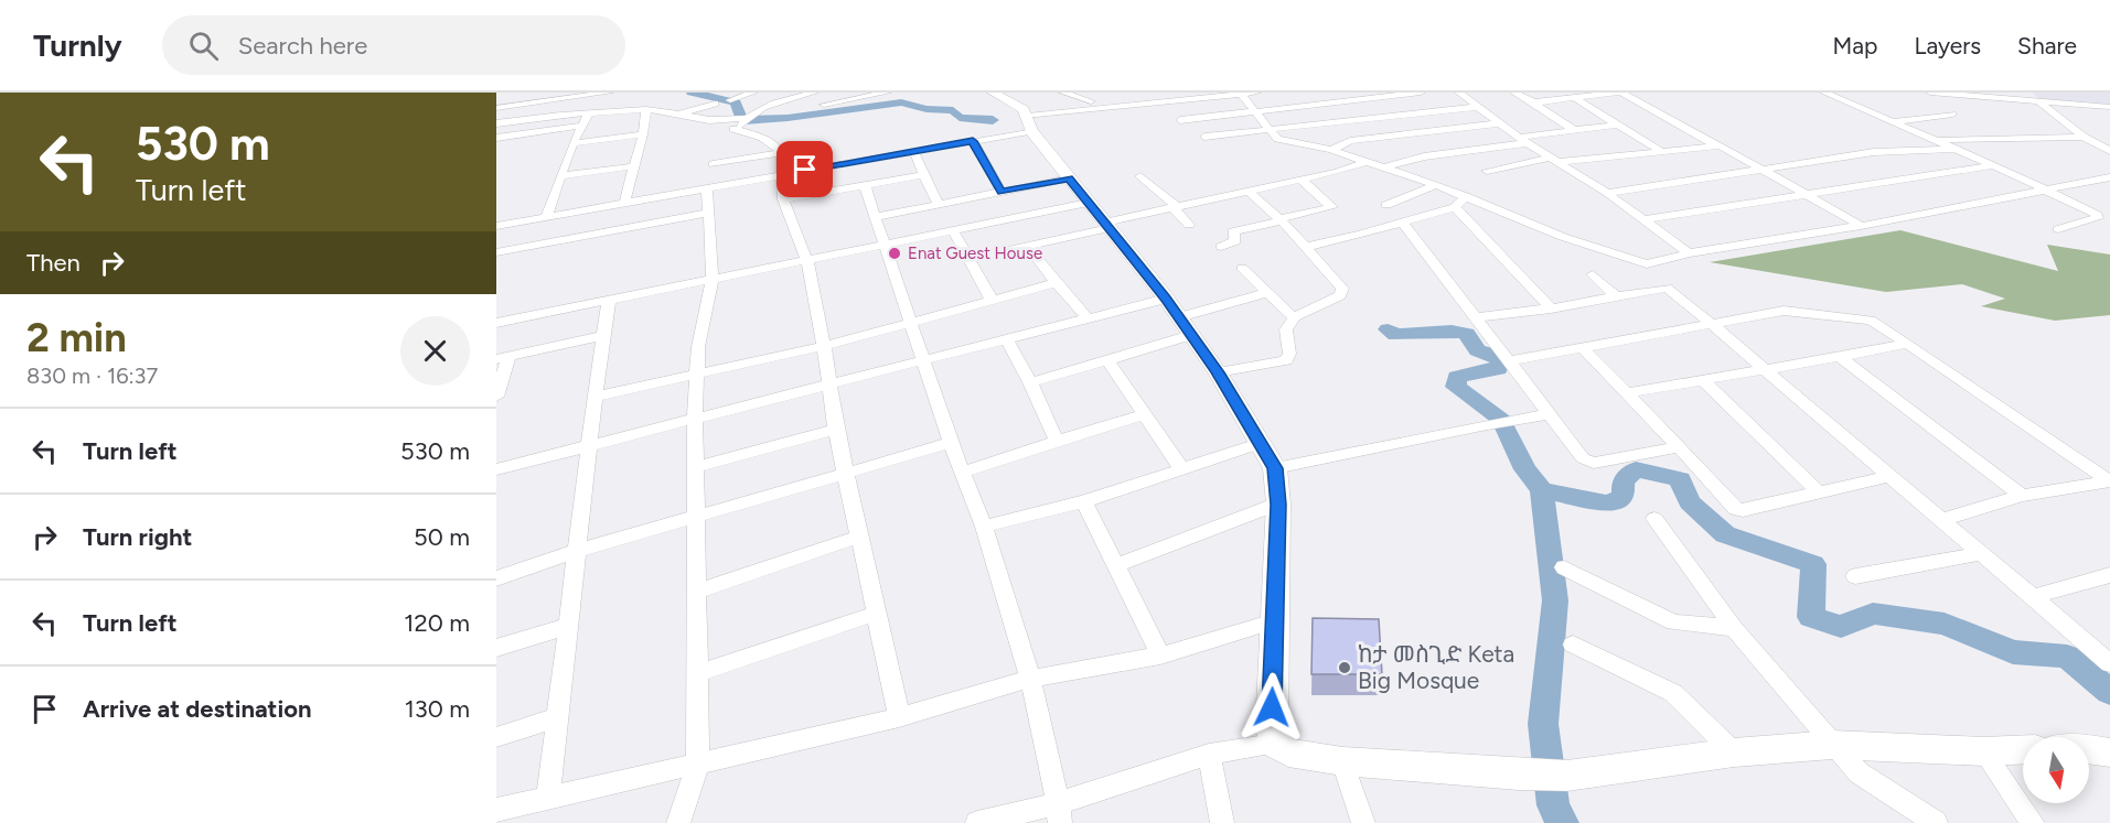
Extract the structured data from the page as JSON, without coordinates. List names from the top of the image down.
{
  "places": ["Enat Guest House", "ከታ መስጊድ Keta Big Mosque"],
  "north": "bottom",
  "page": {
    "header": "Turnly",
    "search": "Search here",
    "nav": ["Map", "Layers", "Share"],
    "turn": ["530 m", "Turn left"],
    "then": "Then",
    "heading": ["2 min", "830 m · 16:37"],
    "list": [
      {
        "name": "Turn left",
        "value": "530 m"
      },
      {
        "name": "Turn right",
        "value": "50 m"
      },
      {
        "name": "Turn left",
        "value": "120 m"
      },
      {
        "name": "Arrive at destination",
        "value": "130 m"
      }
    ]
  }
}
